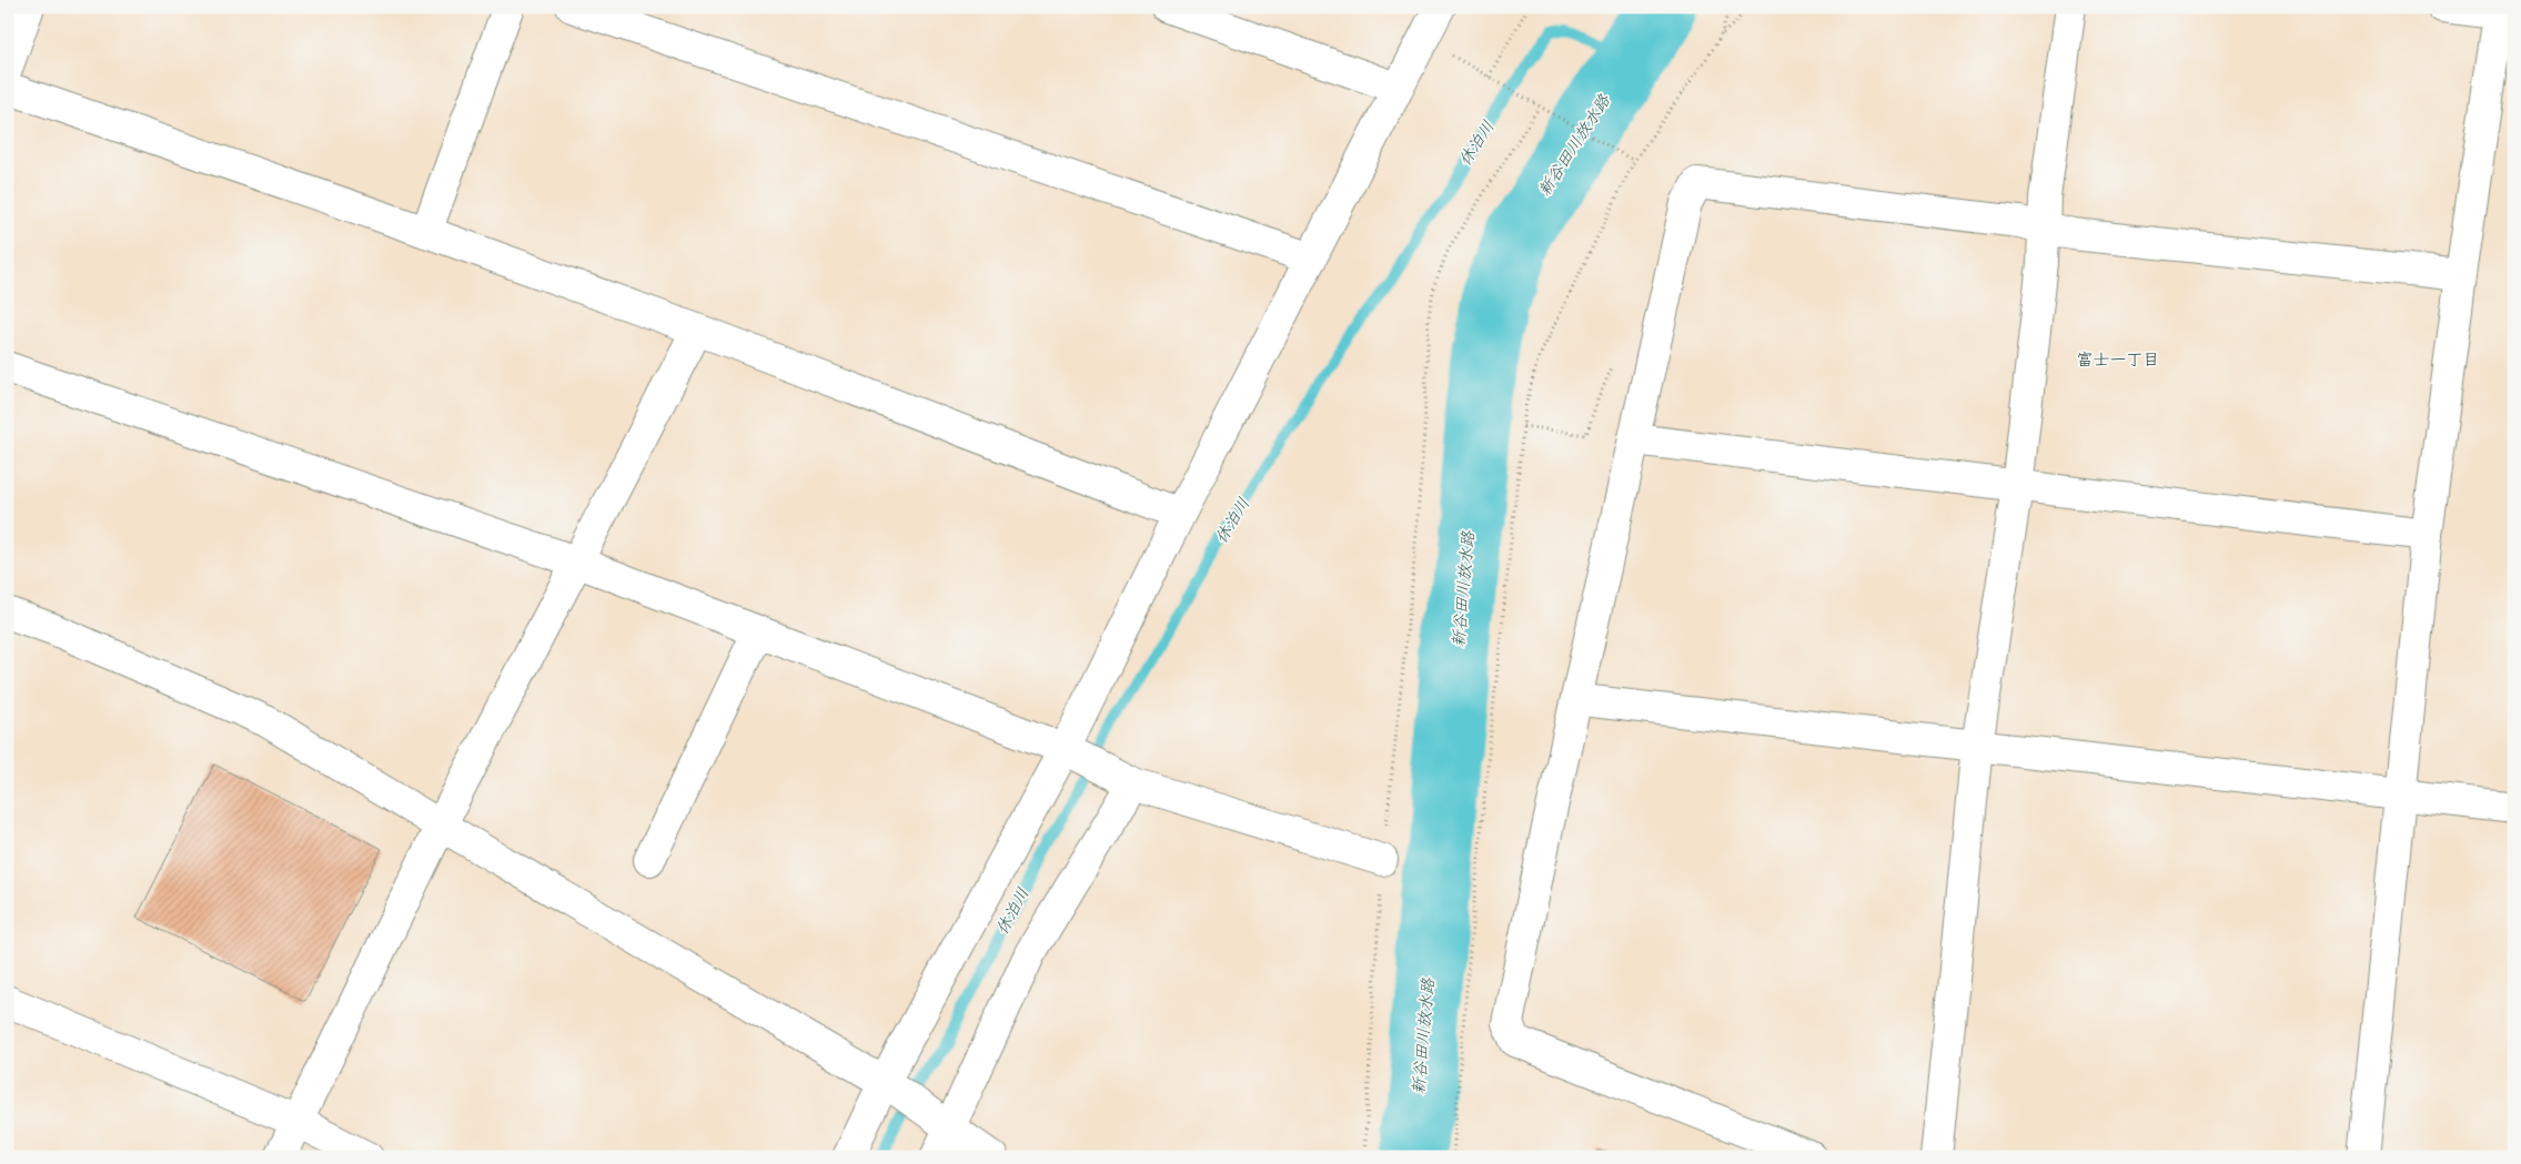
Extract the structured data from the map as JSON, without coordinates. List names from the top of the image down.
{
  "districts": ["富士一丁目"],
  "water": ["休泊川", "新谷田川放水路"]
}
